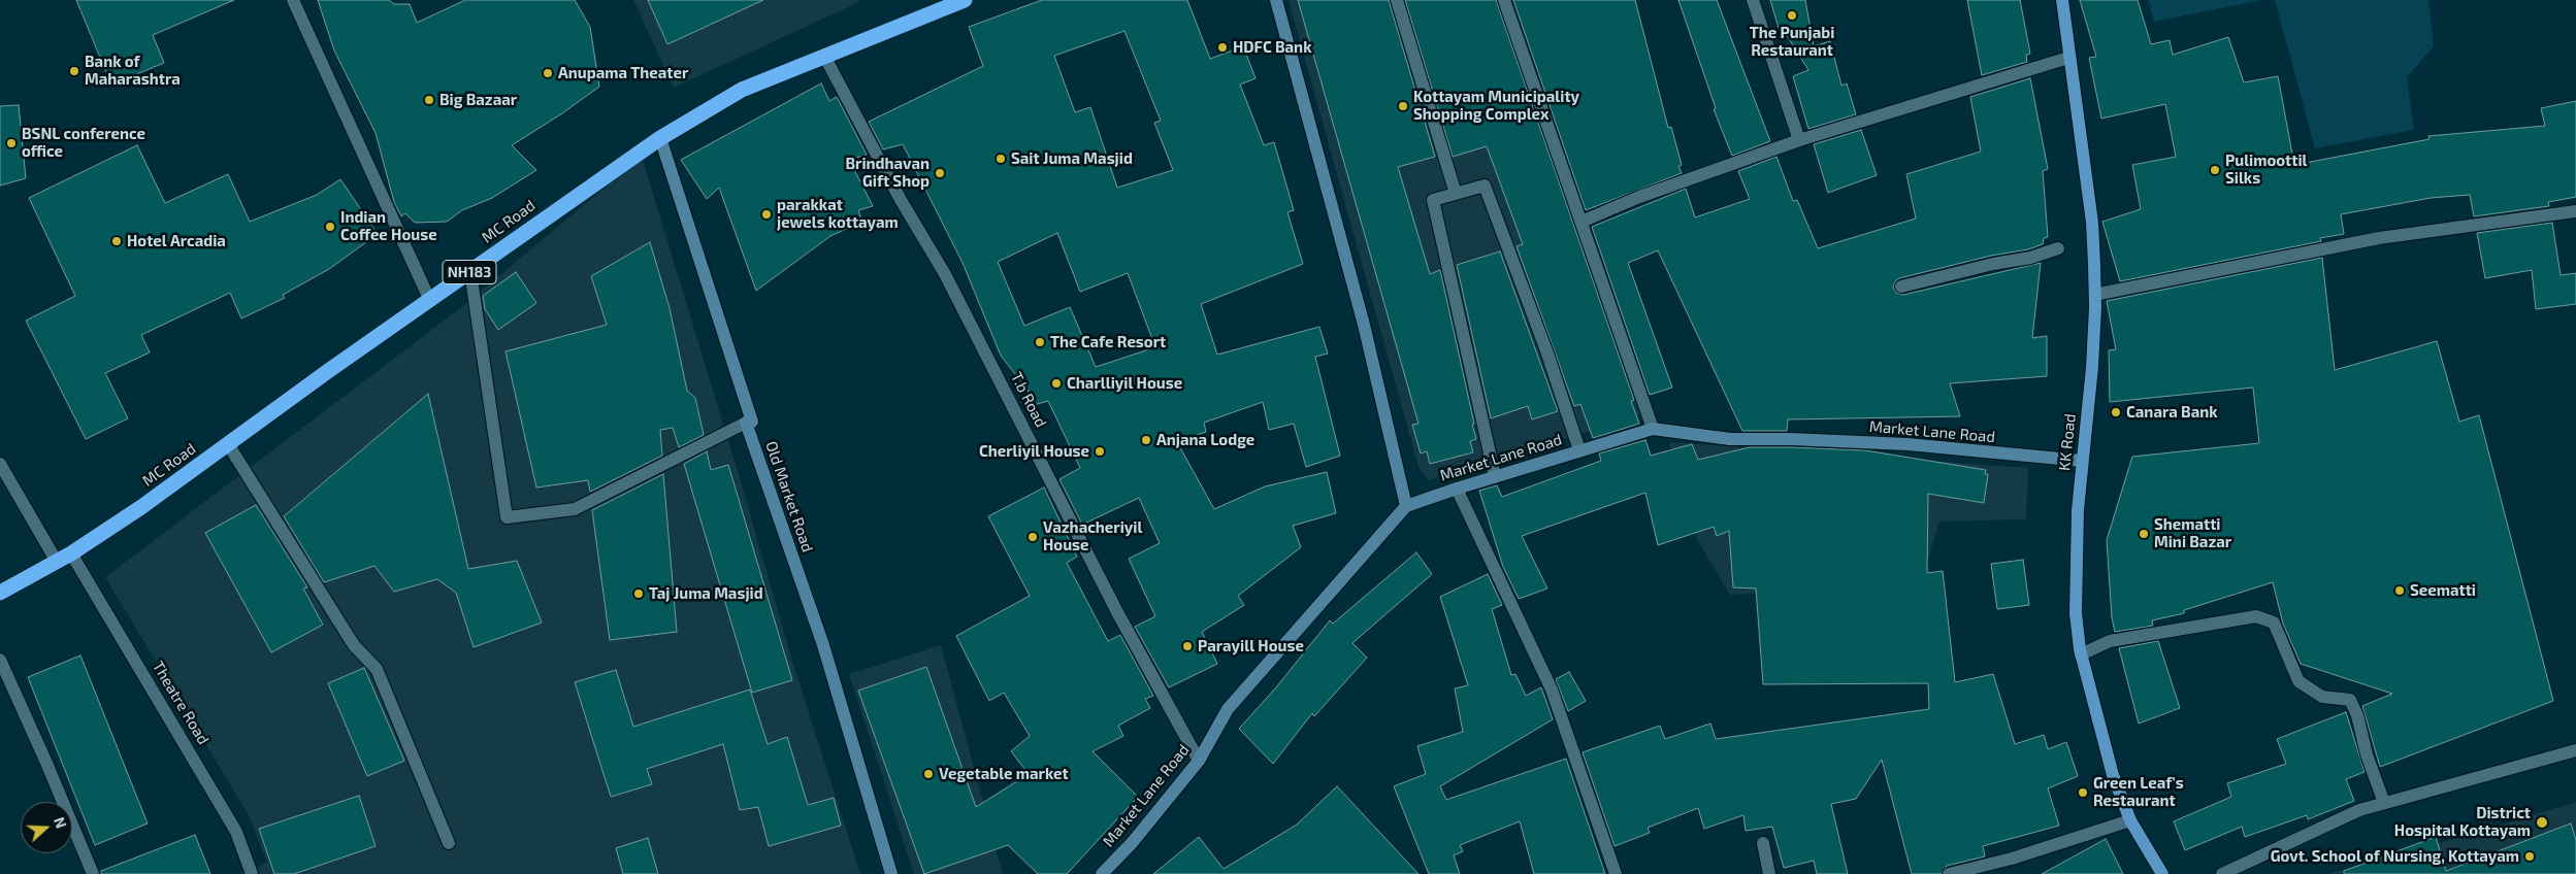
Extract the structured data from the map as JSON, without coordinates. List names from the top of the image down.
{
  "streets": {
    "highway": ["MC Road", "NH183"],
    "main road": ["KK Road"],
    "street": [
      "T.b Road",
      "Market Lane Road",
      "Old Market Road",
      "Theatre Road"
    ]
  },
  "crossings": [
    ["MC Road", "T.b Road"],
    ["MC Road", "Old Market Road"],
    ["MC Road", "Theatre Road"],
    ["T.b Road", "Market Lane Road"],
    ["Market Lane Road", "KK Road"]
  ],
  "places": [
    "The Punjabi Restaurant",
    "HDFC Bank",
    "Bank of Maharashtra",
    "Anupama Theater",
    "Big Bazaar",
    "Kottayam Municipality Shopping Complex",
    "BSNL conference office",
    "Sait Juma Masjid",
    "Pulimoottil Silks",
    "Brindhavan Gift Shop",
    "parakkat jewels kottayam",
    "Indian Coffee House",
    "Hotel Arcadia",
    "The Cafe Resort",
    "Charlliyil House",
    "Canara Bank",
    "Anjana Lodge",
    "Cherliyil House",
    "Shematti Mini Bazar",
    "Vazhacheriyil House",
    "Seematti",
    "Taj Juma Masjid",
    "Parayill House",
    "Vegetable market",
    "Green Leaf's Restaurant",
    "District Hospital Kottayam",
    "Govt. School of Nursing, Kottayam"
  ],
  "north": "right"
}
